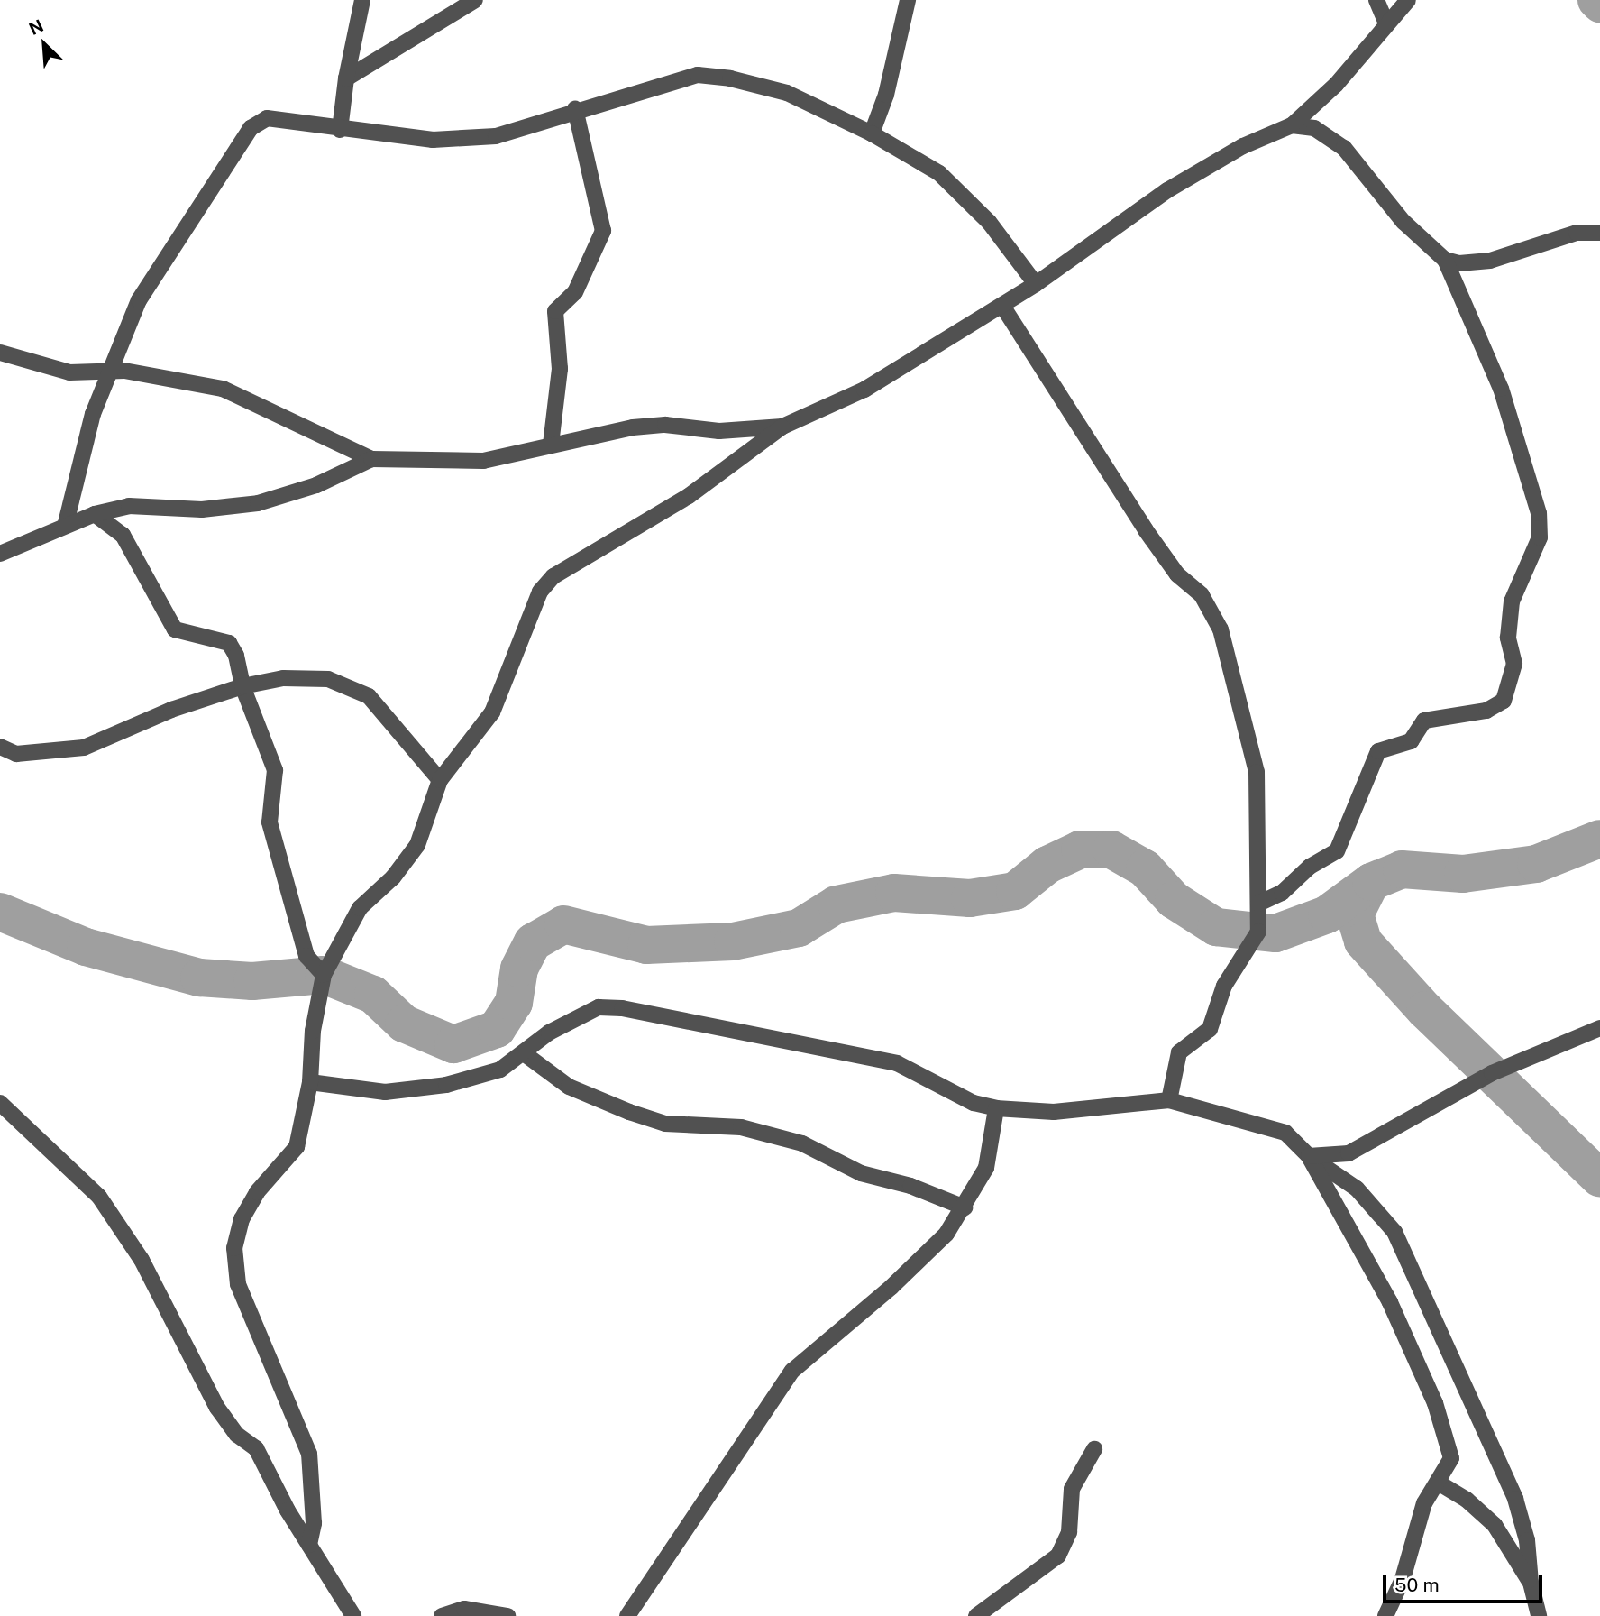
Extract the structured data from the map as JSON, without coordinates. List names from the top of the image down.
{
  "scale_bar": "50 m",
  "north": "top left"
}
